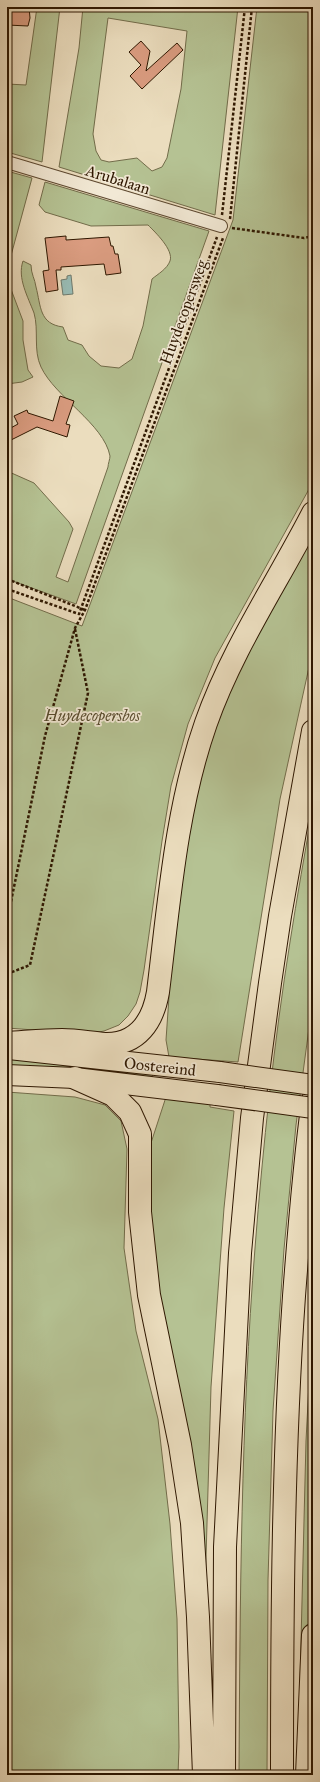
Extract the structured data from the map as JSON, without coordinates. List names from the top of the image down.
{
  "streets": {
    "main road": ["Oostereind"],
    "street": ["Arubalaan"],
    "path": ["Huydecopersweg"]
  },
  "crossings": [
    ["Arubalaan", "Huydecopersweg"]
  ],
  "parks": ["Huydecopersbos"]
}
